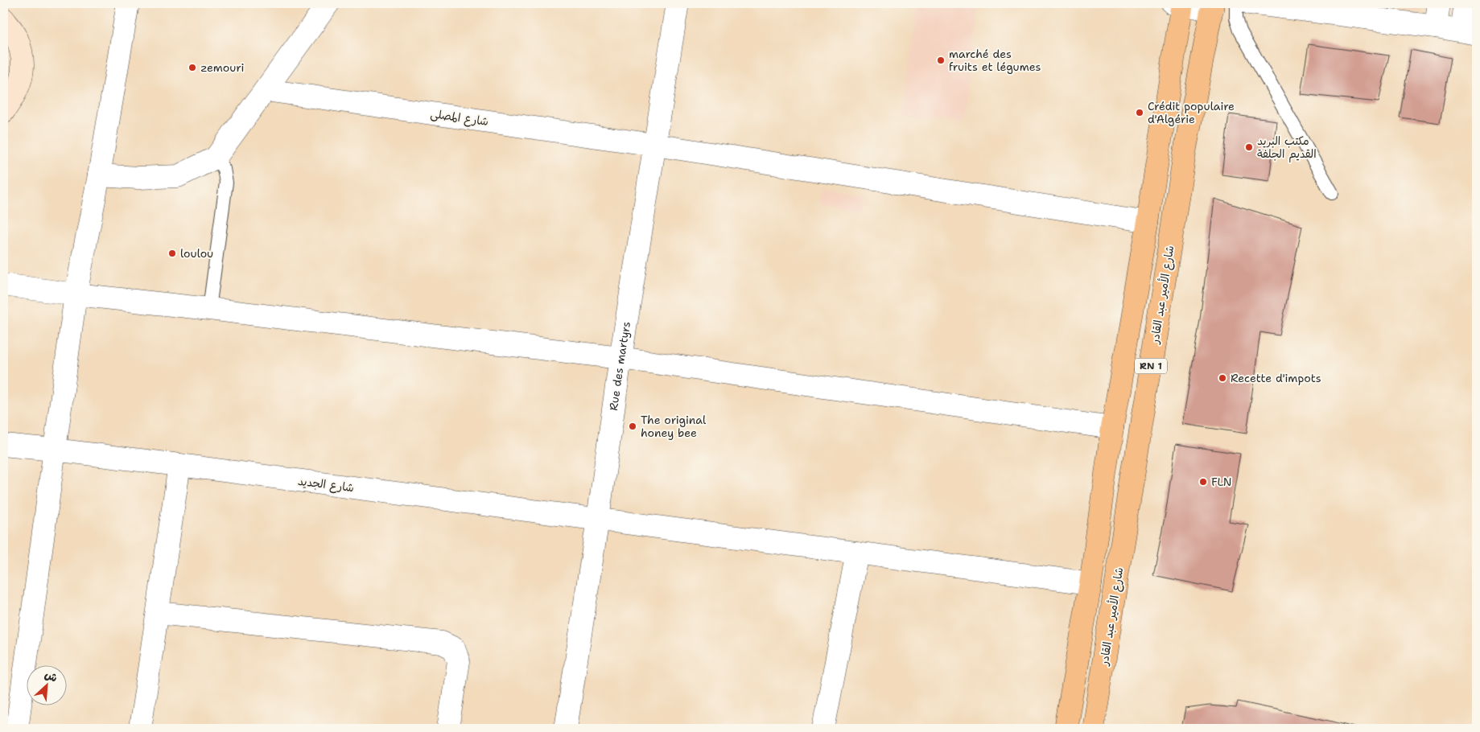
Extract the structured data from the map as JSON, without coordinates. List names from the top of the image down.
{
  "streets": {
    "main road": ["شارع الأمير عبد القادر", "RN 1"],
    "street": ["شارع المصلى", "Rue des martyrs", "شارع الجديد"]
  },
  "crossings": [
    ["شارع المصلى", "Rue des martyrs"],
    ["شارع المصلى", "RN 1"],
    ["Rue des martyrs", "شارع الجديد"],
    ["RN 1", "شارع الجديد"]
  ],
  "places": [
    "marché des fruits et légumes",
    "zemouri",
    "Crédit populaire d'Algérie",
    "مكتب البريد القديم الجلفة",
    "loulou",
    "Recette d'impots",
    "The original honey bee",
    "FLN"
  ],
  "north": "top right"
}
